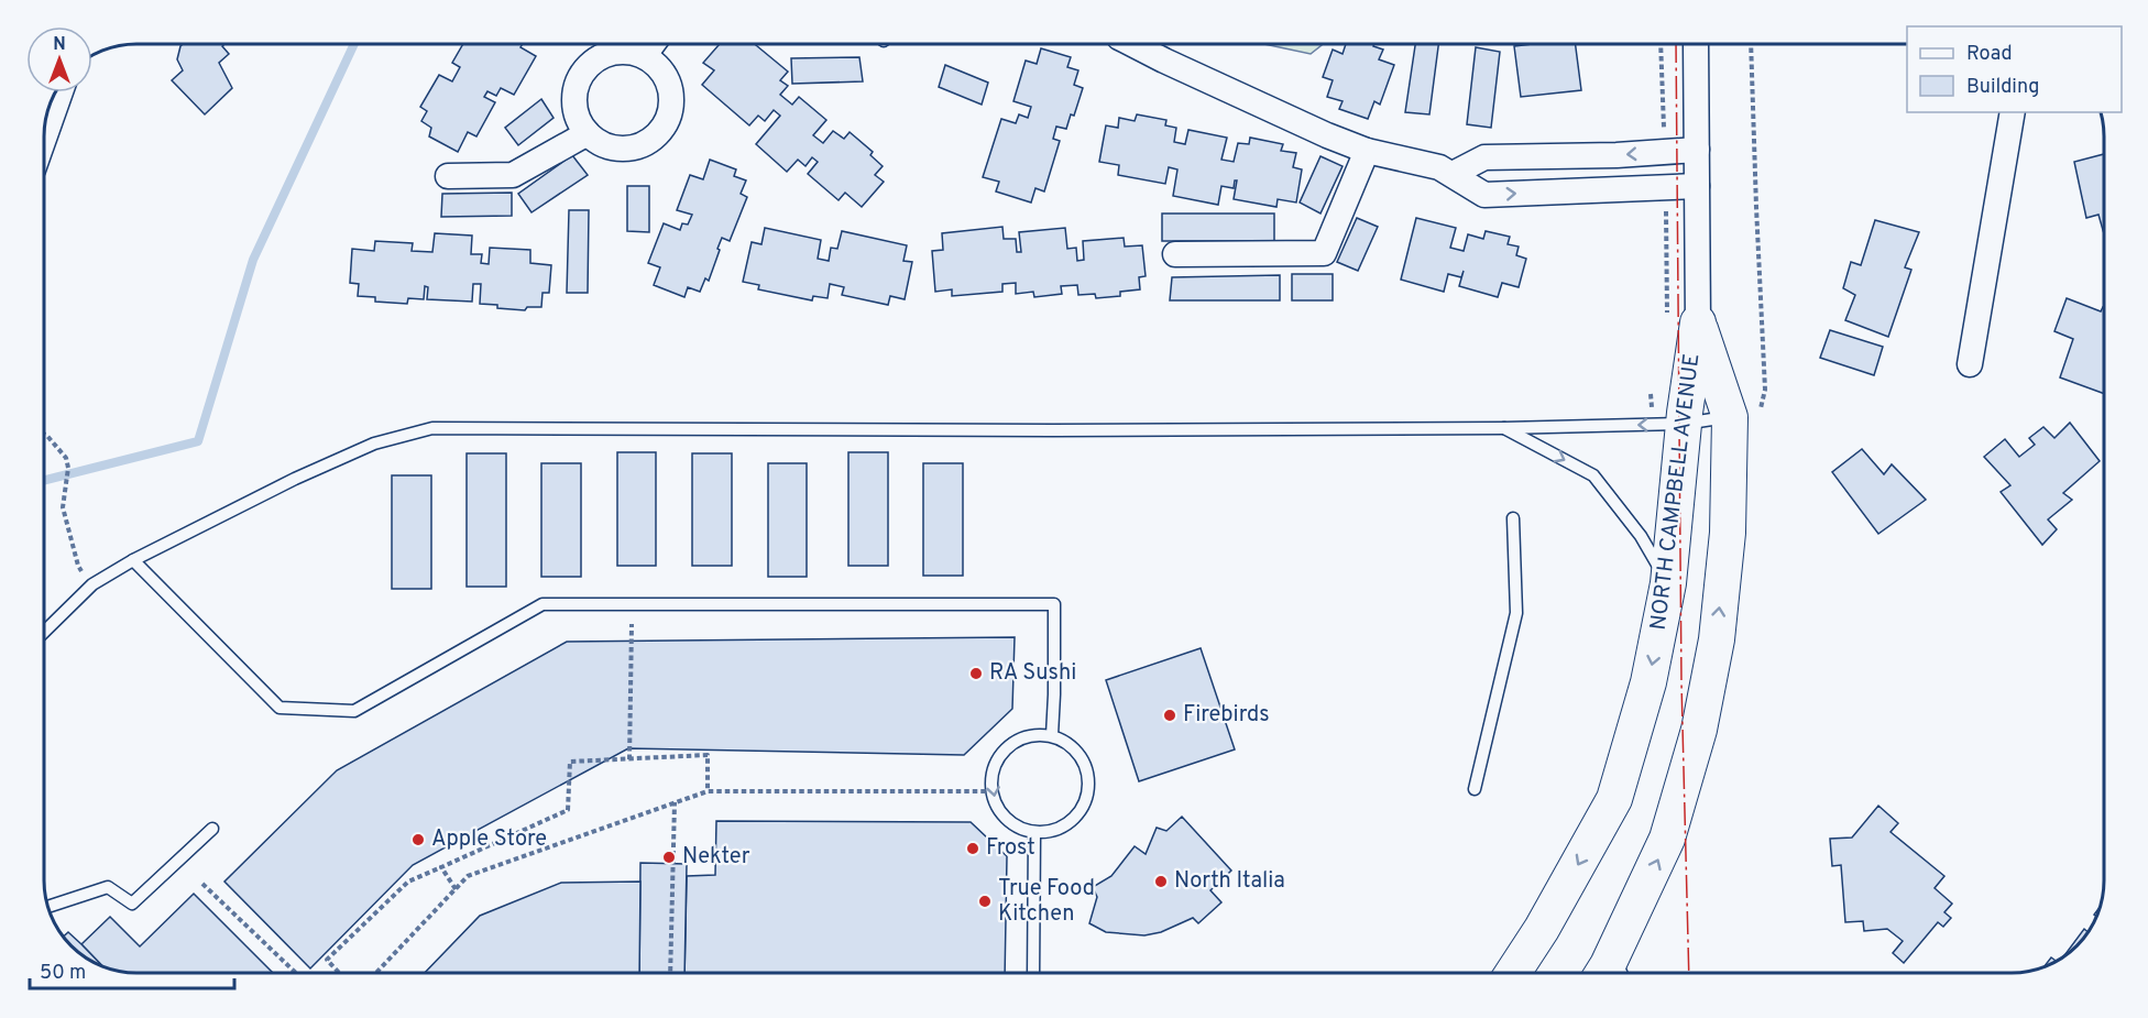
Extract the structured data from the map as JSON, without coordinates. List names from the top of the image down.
{
  "streets": {
    "street": ["NORTH CAMPBELL AVENUE"]
  },
  "places": [
    "RA Sushi",
    "Firebirds",
    "Apple Store",
    "Frost",
    "Nekter",
    "North Italia",
    "True Food Kitchen"
  ],
  "legend": ["Road", "Building"],
  "scale_bar": "50 m",
  "north": "top"
}
